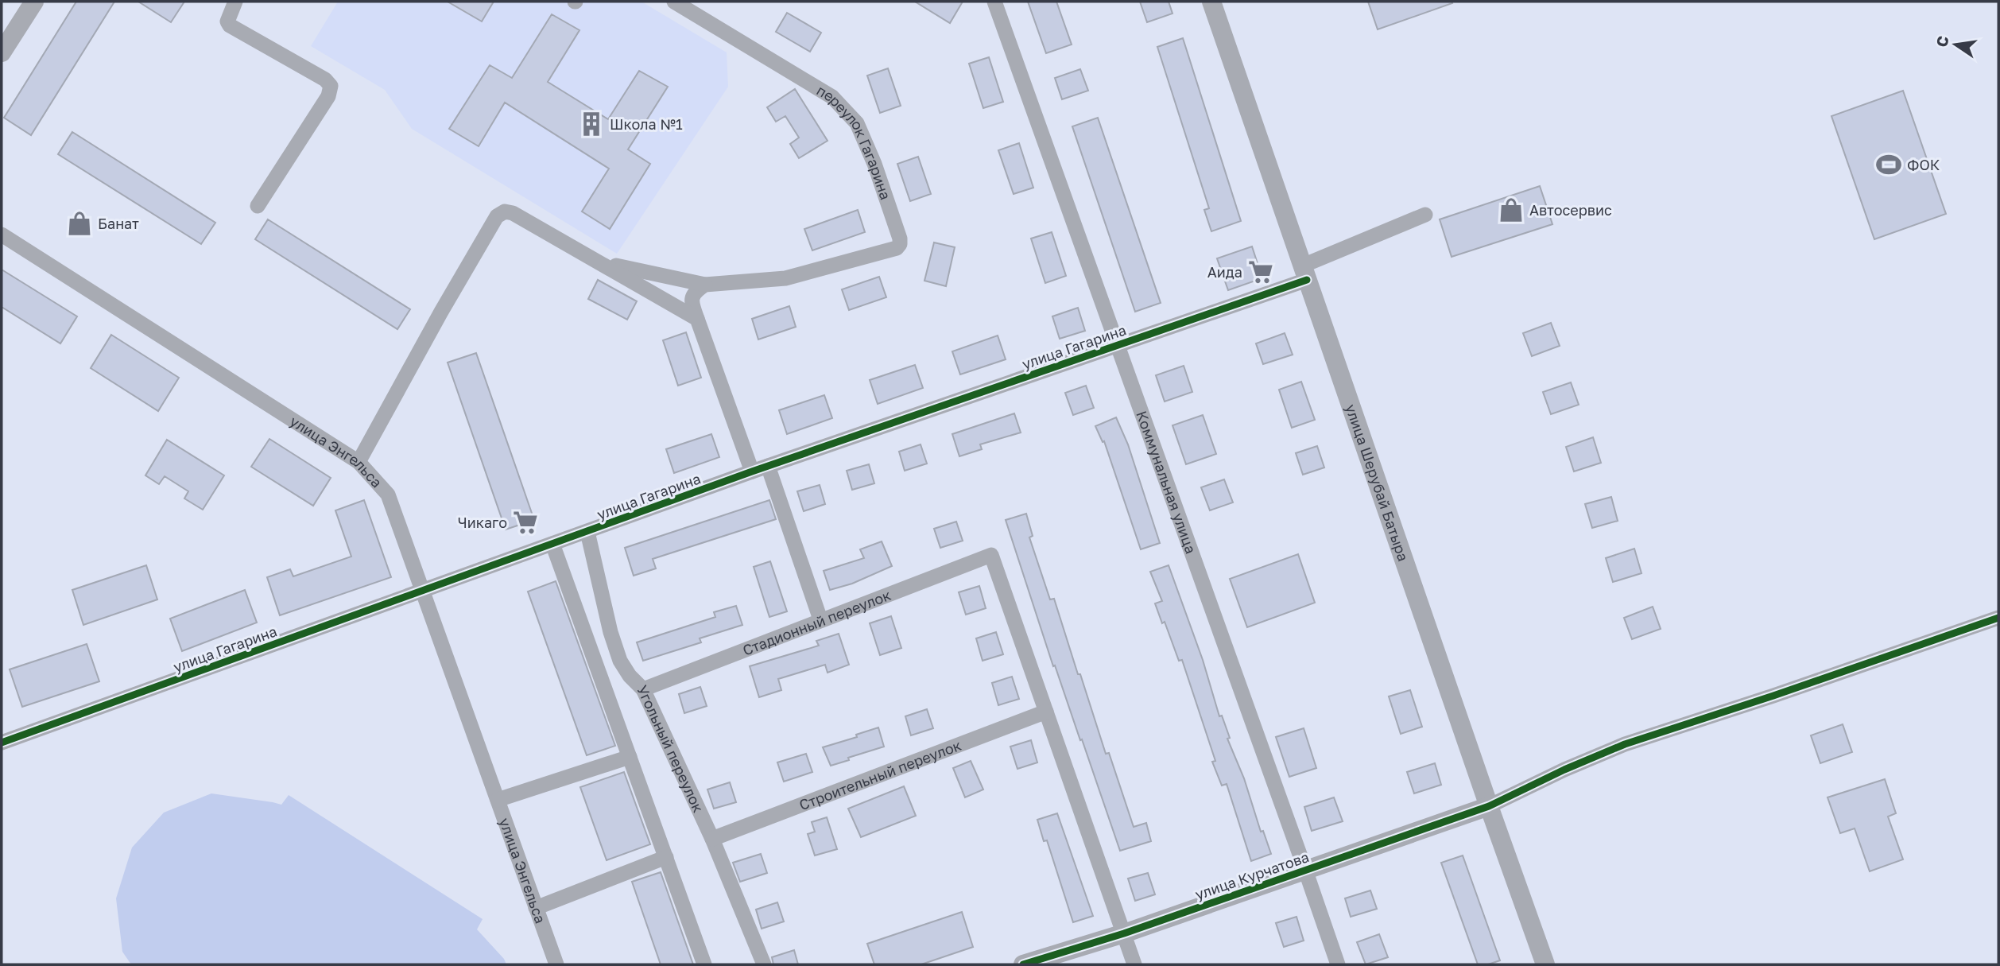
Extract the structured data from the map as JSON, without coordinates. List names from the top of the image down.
{
  "streets": {
    "street": [
      "переулок Гагарина",
      "улица Гагарина",
      "улица Энгельса",
      "Коммунальная улица",
      "улица Шерубай Батыра",
      "Стадионный переулок",
      "Угольный переулок",
      "Строительный переулок",
      "улица Курчатова"
    ]
  },
  "crossings": [
    ["улица Гагарина", "улица Энгельса"],
    ["улица Гагарина", "Коммунальная улица"],
    ["улица Гагарина", "улица Шерубай Батыра"],
    ["улица Гагарина", "Угольный переулок"],
    ["Коммунальная улица", "улица Курчатова"],
    ["улица Шерубай Батыра", "улица Курчатова"],
    ["Стадионный переулок", "Угольный переулок"],
    ["Стадионный переулок", "Строительный переулок"],
    ["Угольный переулок", "Строительный переулок"]
  ],
  "places": {
    "building": ["Школа №1"],
    "sports": ["ФОК"],
    "shop": ["Автосервис", "Банат"],
    "supermarket": ["Аида", "Чикаго"]
  },
  "north": "left"
}
